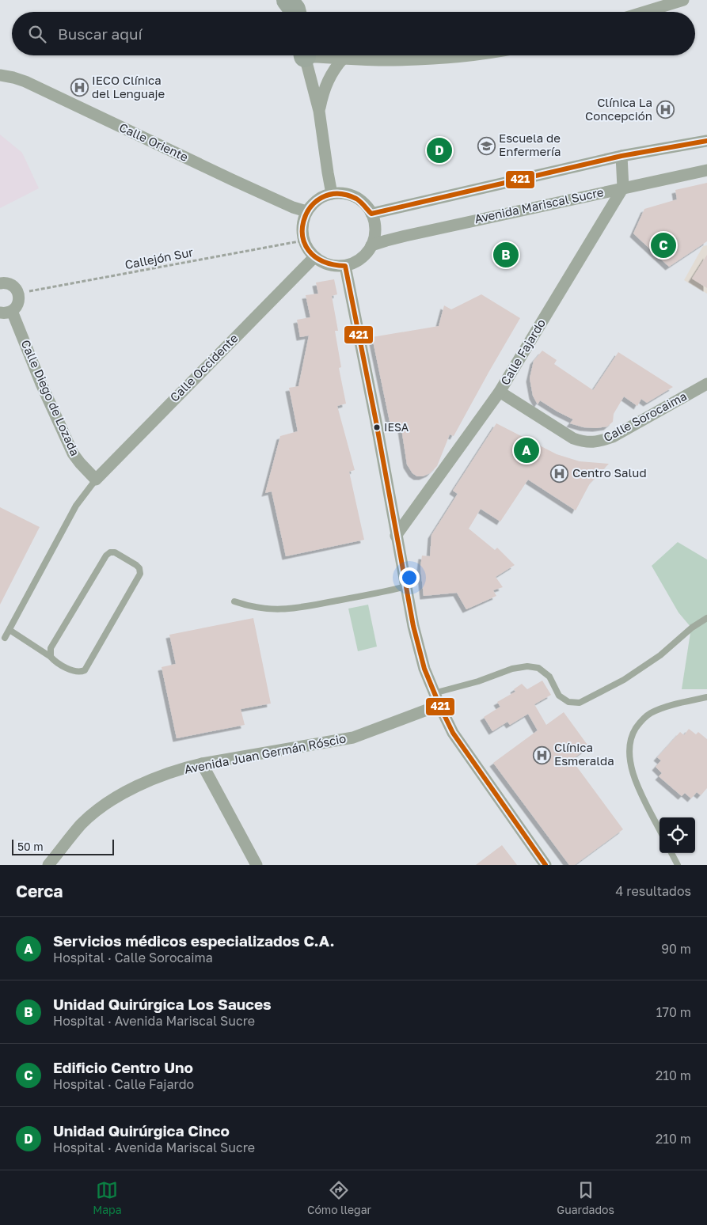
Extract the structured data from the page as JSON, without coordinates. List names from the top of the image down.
{
  "streets": {
    "street": [
      "Calle Oriente",
      "Avenida Mariscal Sucre",
      "Calle Fajardo",
      "Calle Occidente",
      "Calle Diego de Lozada",
      "Calle Sorocaima",
      "Avenida Juan Germán Róscio"
    ],
    "path": ["Callejón Sur"]
  },
  "crossings": [
    ["Calle Oriente", "Avenida Mariscal Sucre"],
    ["Calle Oriente", "Callejón Sur"],
    ["Calle Oriente", "Calle Occidente"],
    ["Avenida Mariscal Sucre", "Callejón Sur"],
    ["Avenida Mariscal Sucre", "Calle Fajardo"],
    ["Avenida Mariscal Sucre", "Calle Occidente"],
    ["Callejón Sur", "Calle Occidente"],
    ["Calle Fajardo", "Calle Sorocaima"],
    ["Calle Occidente", "Calle Diego de Lozada"]
  ],
  "places": {
    "hospital": [
      "IECO Clínica del Lenguaje",
      "Clínica La Concepción",
      "Centro Salud",
      "Clínica Esmeralda"
    ],
    "school or university": ["Escuela de Enfermería"],
    "other": ["IESA"]
  },
  "lines": ["transit line 421"],
  "scale_bar": "50 m",
  "page": {
    "search": "Buscar aquí",
    "pins": [
      "D",
      "C",
      "B",
      "A"
    ],
    "scale": "50 m",
    "heading": ["Cerca", "4 resultados"],
    "list": [
      {
        "mark": "A",
        "name": "Servicios médicos especializados C.A.",
        "note": "Hospital · Calle Sorocaima",
        "value": "90 m"
      },
      {
        "mark": "B",
        "name": "Unidad Quirúrgica Los Sauces",
        "note": "Hospital · Avenida Mariscal Sucre",
        "value": "170 m"
      },
      {
        "mark": "C",
        "name": "Edificio Centro Uno",
        "note": "Hospital · Calle Fajardo",
        "value": "210 m"
      },
      {
        "mark": "D",
        "name": "Unidad Quirúrgica Cinco",
        "note": "Hospital · Avenida Mariscal Sucre",
        "value": "210 m"
      }
    ],
    "nav": ["Mapa", "Cómo llegar", "Guardados"]
  }
}
